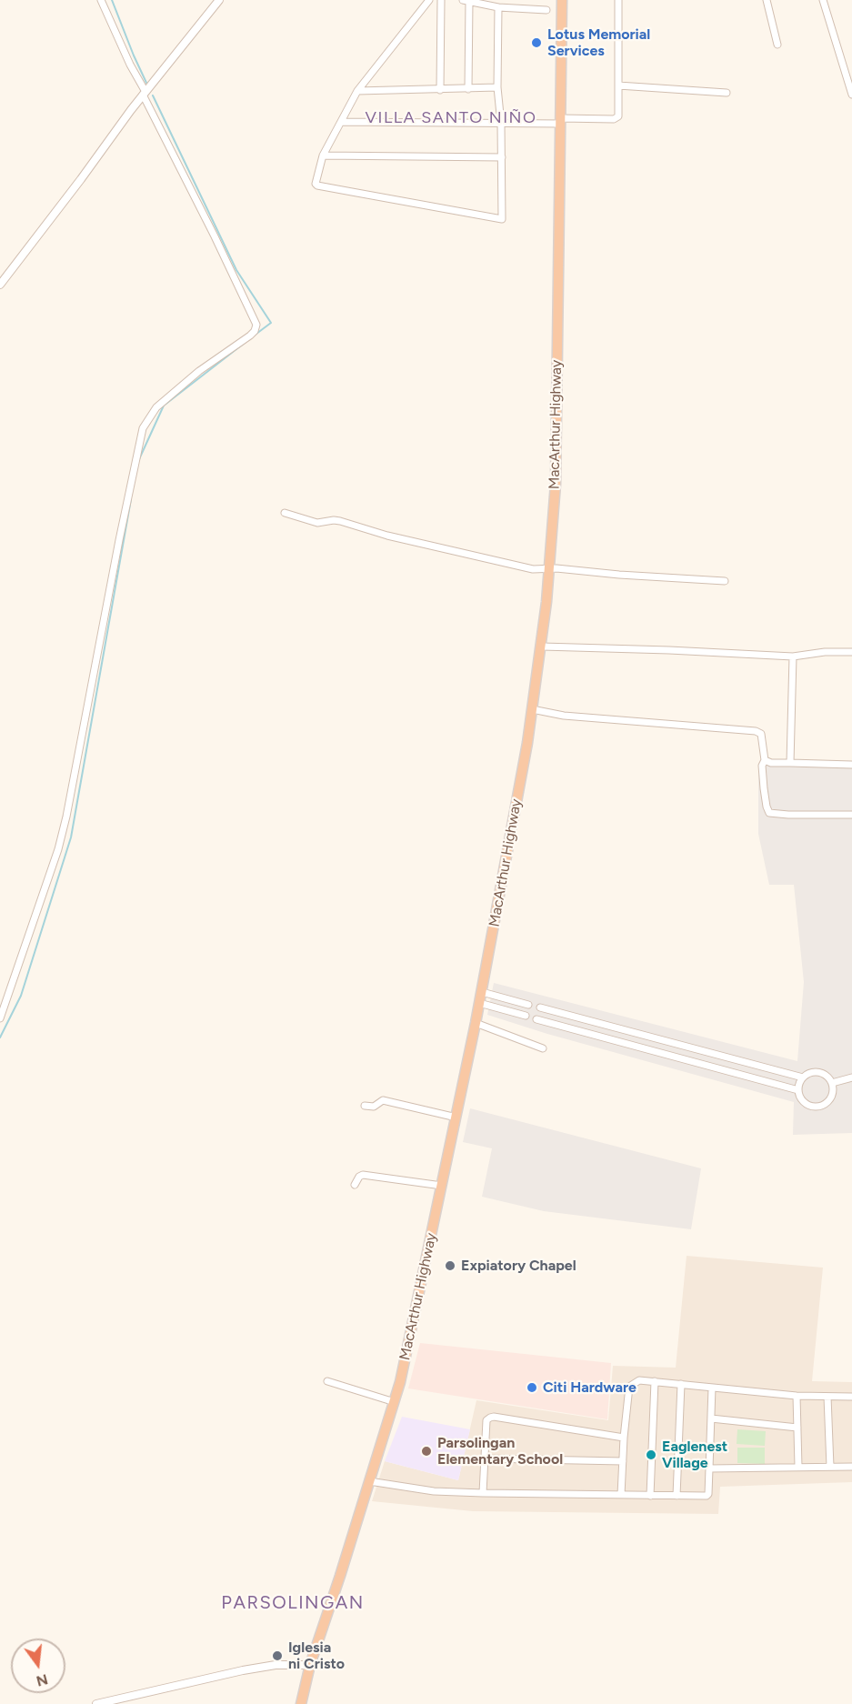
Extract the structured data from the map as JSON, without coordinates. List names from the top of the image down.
{
  "streets": {
    "highway": ["MacArthur Highway"]
  },
  "districts": ["VILLA SANTO NIÑO", "PARSOLINGAN"],
  "places": [
    "Lotus Memorial Services",
    "Expiatory Chapel",
    "Citi Hardware",
    "Parsolingan Elementary School",
    "Eaglenest Village",
    "Iglesia ni Cristo"
  ],
  "north": "bottom"
}
